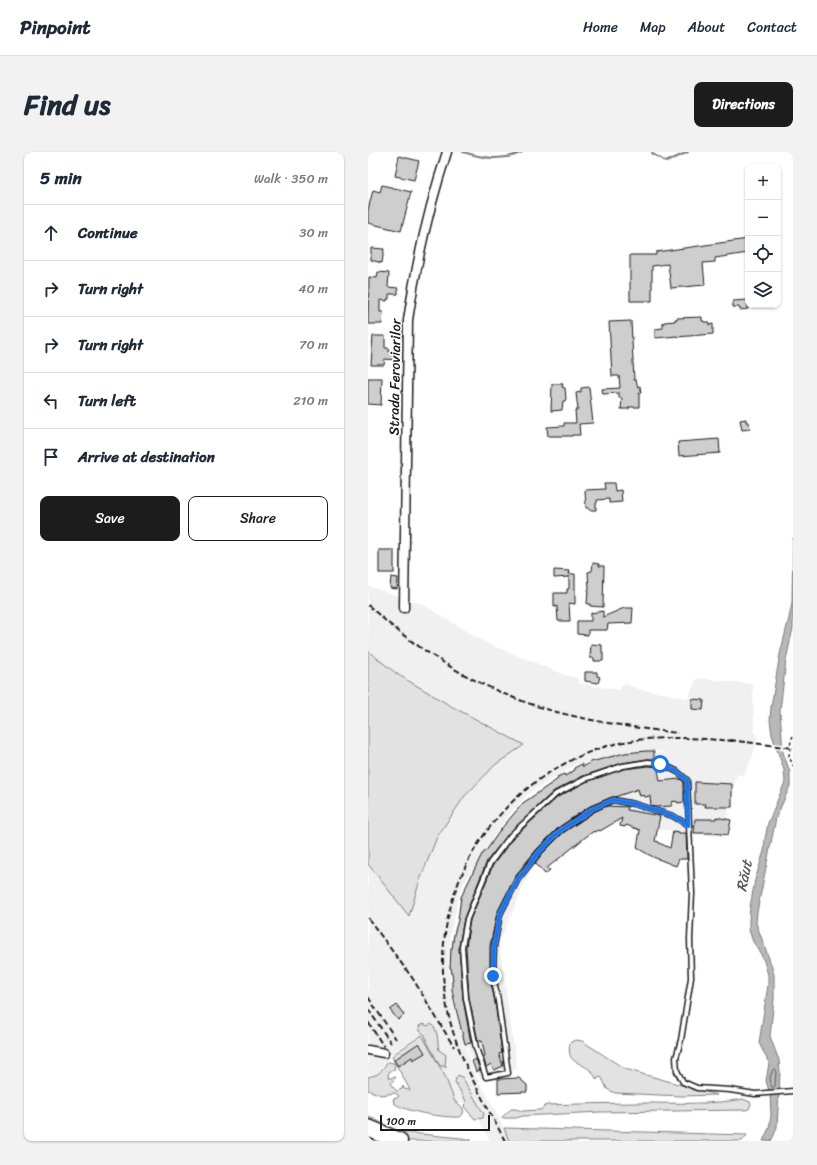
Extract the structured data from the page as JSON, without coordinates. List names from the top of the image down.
{
  "streets": {
    "street": ["Strada Feroviarilor"]
  },
  "water": ["Răut"],
  "scale_bar": "100 m",
  "page": {
    "header": "Pinpoint",
    "nav": [
      "Home",
      "Map",
      "About",
      "Contact"
    ],
    "title": "Find us",
    "buttons": [
      "Directions",
      ["Save", "Share"]
    ],
    "heading": ["5 min", "Walk · 350 m"],
    "map_buttons": ["+", "−"],
    "list": [
      ["Continue", "30 m"],
      ["Turn right", "40 m"],
      ["Turn right", "70 m"],
      ["Turn left", "210 m"],
      "Arrive at destination"
    ],
    "scale": "100 m"
  }
}
